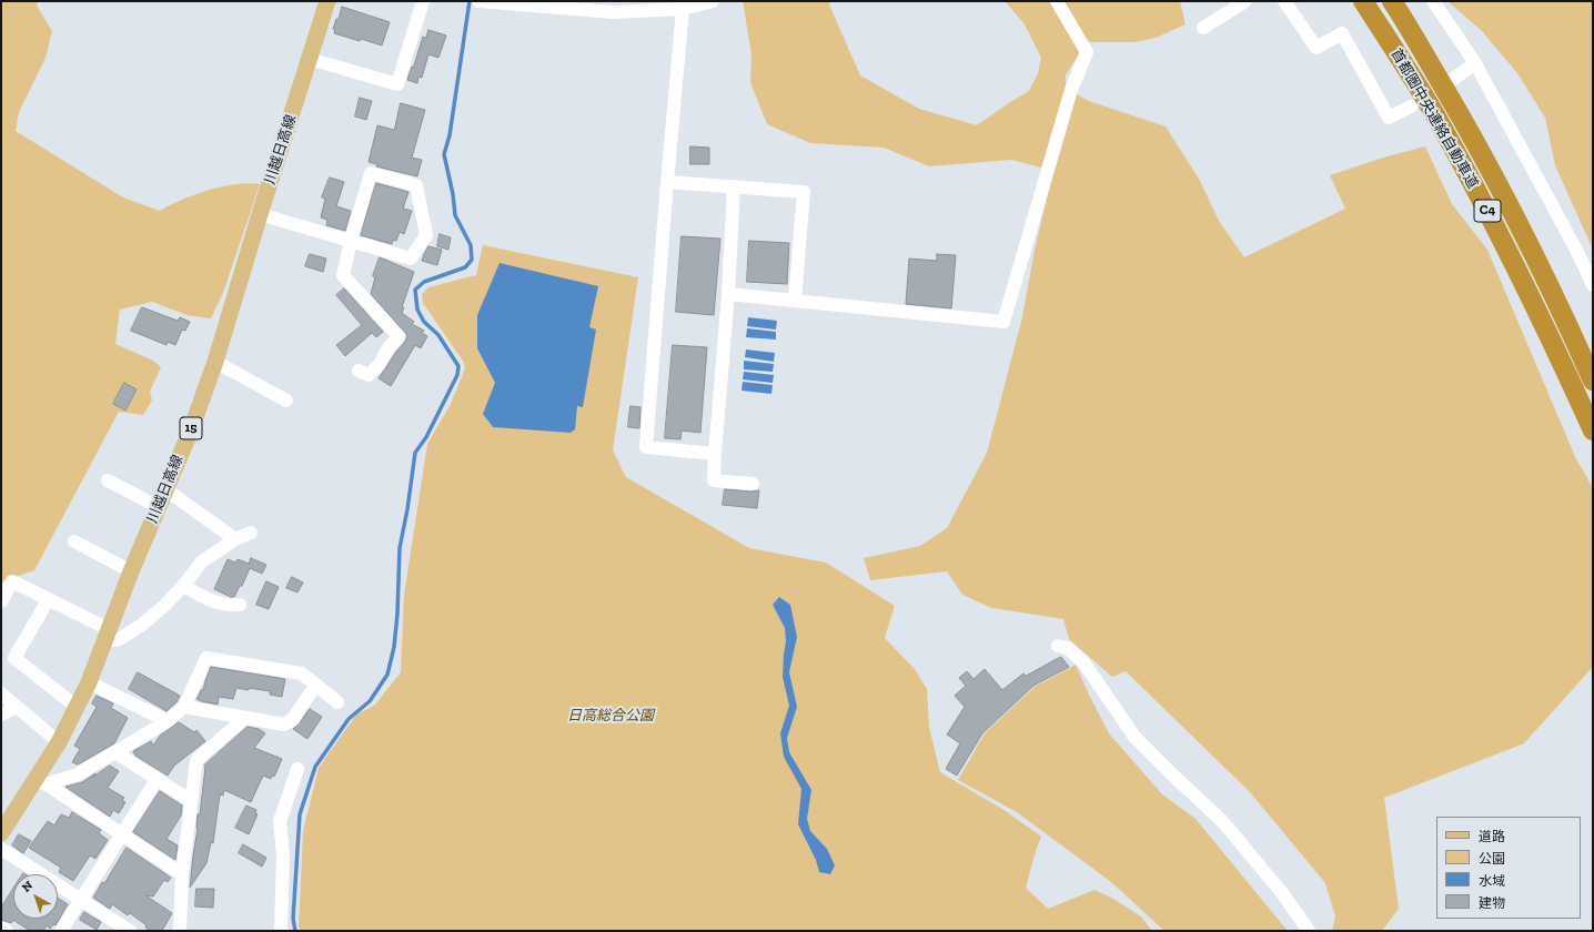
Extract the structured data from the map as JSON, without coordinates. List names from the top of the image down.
{
  "streets": {
    "highway": ["首都圏中央連絡自動車道", "C4"],
    "main road": ["川越日高線", "15"]
  },
  "parks": ["日高総合公園"],
  "legend": [
    "道路",
    "公園",
    "水域",
    "建物"
  ],
  "north": "top left"
}
